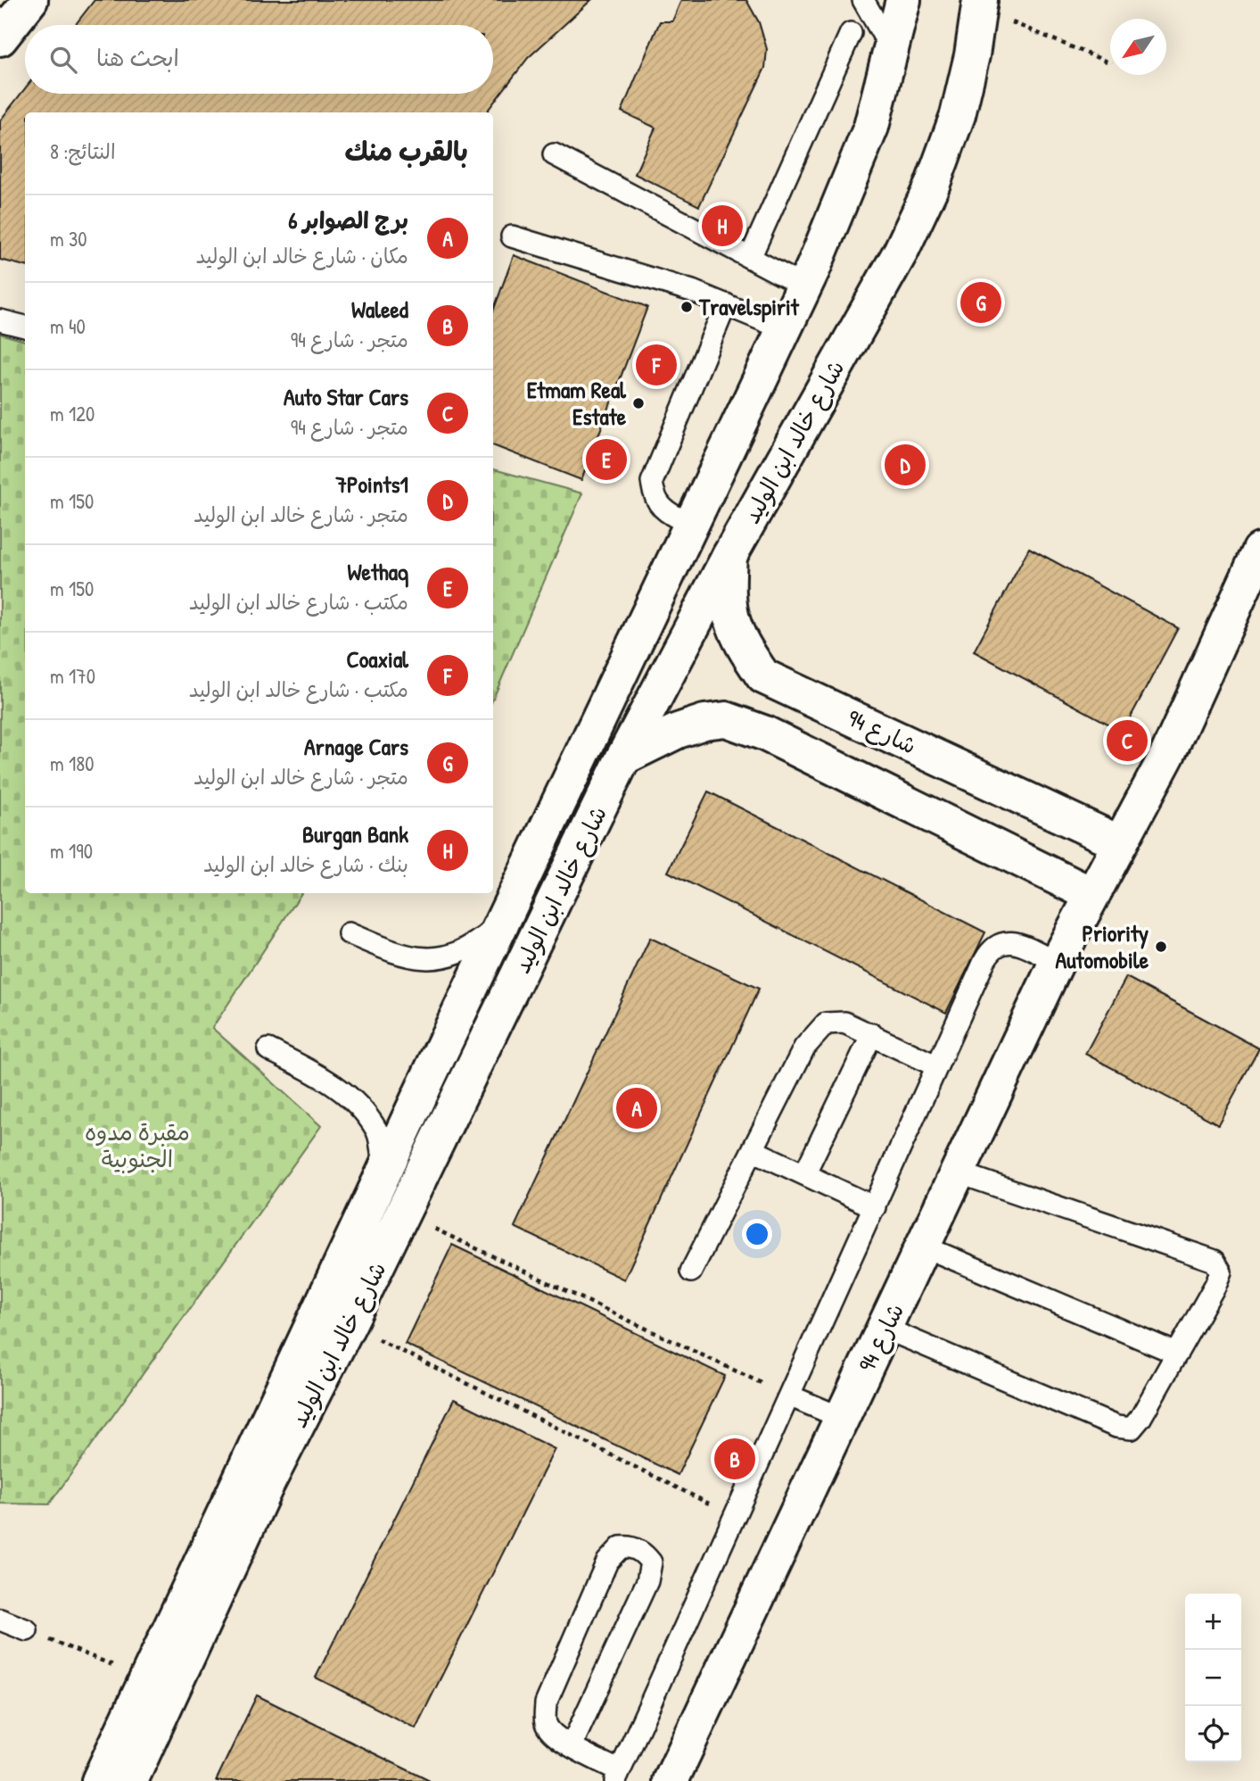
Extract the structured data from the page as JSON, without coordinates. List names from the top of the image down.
{
  "streets": {
    "main road": ["شارع خالد ابن الوليد", "شارع 94"]
  },
  "crossings": [
    ["شارع خالد ابن الوليد", "شارع 94"]
  ],
  "parks": ["مقبرة مدوه الجنوبية"],
  "places": ["Travelspirit", "Etmam Real Estate", "Priority Automobile"],
  "north": "bottom left",
  "page": {
    "search": "ابحث هنا",
    "heading": ["بالقرب منك", "النتائج: 8"],
    "list": [
      {
        "mark": "A",
        "name": "برج الصوابر 6",
        "note": "مكان · شارع خالد ابن الوليد",
        "value": "30 m"
      },
      {
        "mark": "B",
        "name": "Waleed",
        "note": "متجر · شارع 94",
        "value": "40 m"
      },
      {
        "mark": "C",
        "name": "Auto Star Cars",
        "note": "متجر · شارع 94",
        "value": "120 m"
      },
      {
        "mark": "D",
        "name": "7Points1",
        "note": "متجر · شارع خالد ابن الوليد",
        "value": "150 m"
      },
      {
        "mark": "E",
        "name": "Wethaq",
        "note": "مكتب · شارع خالد ابن الوليد",
        "value": "150 m"
      },
      {
        "mark": "F",
        "name": "Coaxial",
        "note": "مكتب · شارع خالد ابن الوليد",
        "value": "170 m"
      },
      {
        "mark": "G",
        "name": "Arnage Cars",
        "note": "متجر · شارع خالد ابن الوليد",
        "value": "180 m"
      },
      {
        "mark": "H",
        "name": "Burgan Bank",
        "note": "بنك · شارع خالد ابن الوليد",
        "value": "190 m"
      }
    ],
    "pins": [
      "H",
      "G",
      "F",
      "E",
      "D",
      "C",
      "A",
      "B"
    ],
    "map_buttons": ["+", "−"]
  }
}
